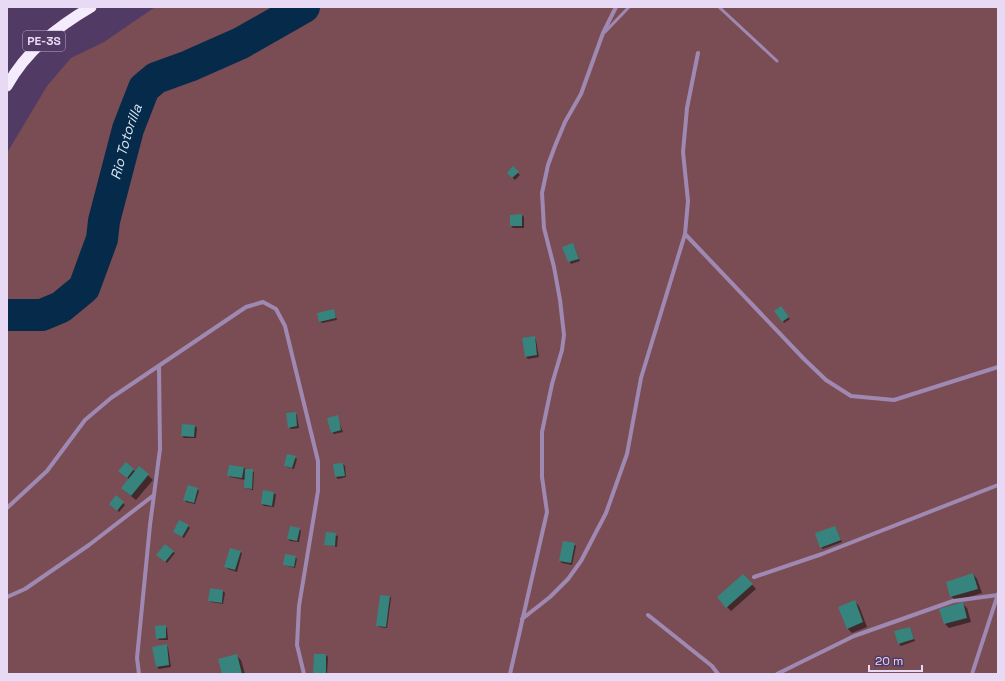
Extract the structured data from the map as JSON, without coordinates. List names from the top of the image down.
{
  "streets": {
    "highway": ["PE-3S"]
  },
  "water": ["Rio Totorilla"],
  "scale_bar": "20 m"
}
